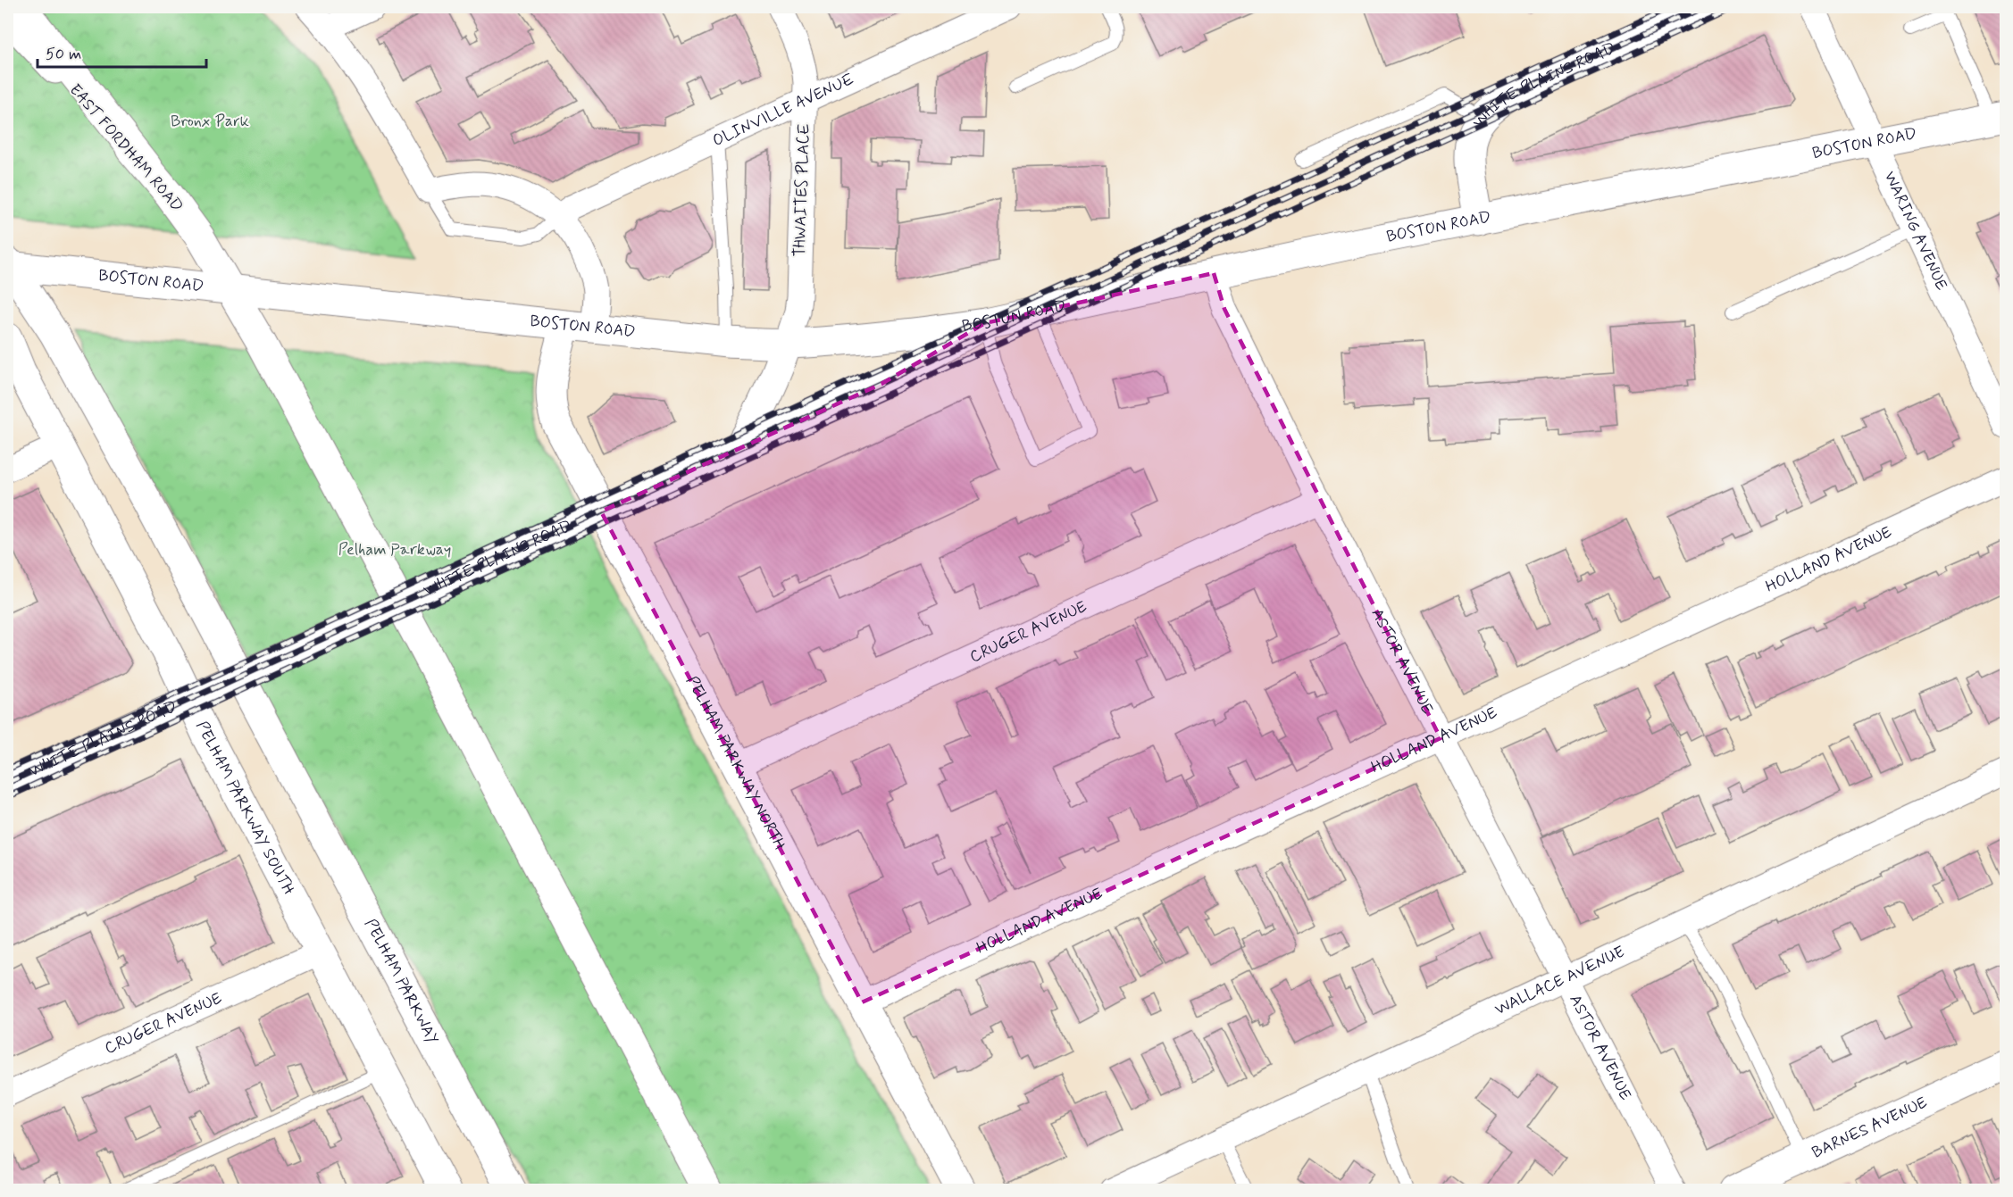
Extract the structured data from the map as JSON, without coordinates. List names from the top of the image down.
{
  "streets": {
    "main road": [
      "WHITE PLAINS ROAD",
      "BOSTON ROAD",
      "EAST FORDHAM ROAD",
      "PELHAM PARKWAY NORTH",
      "PELHAM PARKWAY SOUTH",
      "PELHAM PARKWAY",
      "BARNES AVENUE"
    ],
    "street": [
      "OLINVILLE AVENUE",
      "THWAITES PLACE",
      "WARING AVENUE",
      "HOLLAND AVENUE",
      "CRUGER AVENUE",
      "ASTOR AVENUE",
      "WALLACE AVENUE"
    ]
  },
  "crossings": [
    ["WHITE PLAINS ROAD", "BOSTON ROAD"],
    ["WHITE PLAINS ROAD", "PELHAM PARKWAY NORTH"],
    ["WHITE PLAINS ROAD", "PELHAM PARKWAY SOUTH"],
    ["WHITE PLAINS ROAD", "PELHAM PARKWAY"],
    ["OLINVILLE AVENUE", "THWAITES PLACE"],
    ["BOSTON ROAD", "EAST FORDHAM ROAD"],
    ["BOSTON ROAD", "THWAITES PLACE"],
    ["BOSTON ROAD", "WARING AVENUE"],
    ["BOSTON ROAD", "ASTOR AVENUE"],
    ["BOSTON ROAD", "PELHAM PARKWAY NORTH"],
    ["BOSTON ROAD", "PELHAM PARKWAY"],
    ["HOLLAND AVENUE", "ASTOR AVENUE"],
    ["HOLLAND AVENUE", "PELHAM PARKWAY NORTH"],
    ["CRUGER AVENUE", "ASTOR AVENUE"],
    ["CRUGER AVENUE", "PELHAM PARKWAY NORTH"],
    ["CRUGER AVENUE", "PELHAM PARKWAY SOUTH"],
    ["ASTOR AVENUE", "WALLACE AVENUE"]
  ],
  "parks": ["Bronx Park", "Pelham Parkway"],
  "scale_bar": "50 m"
}
